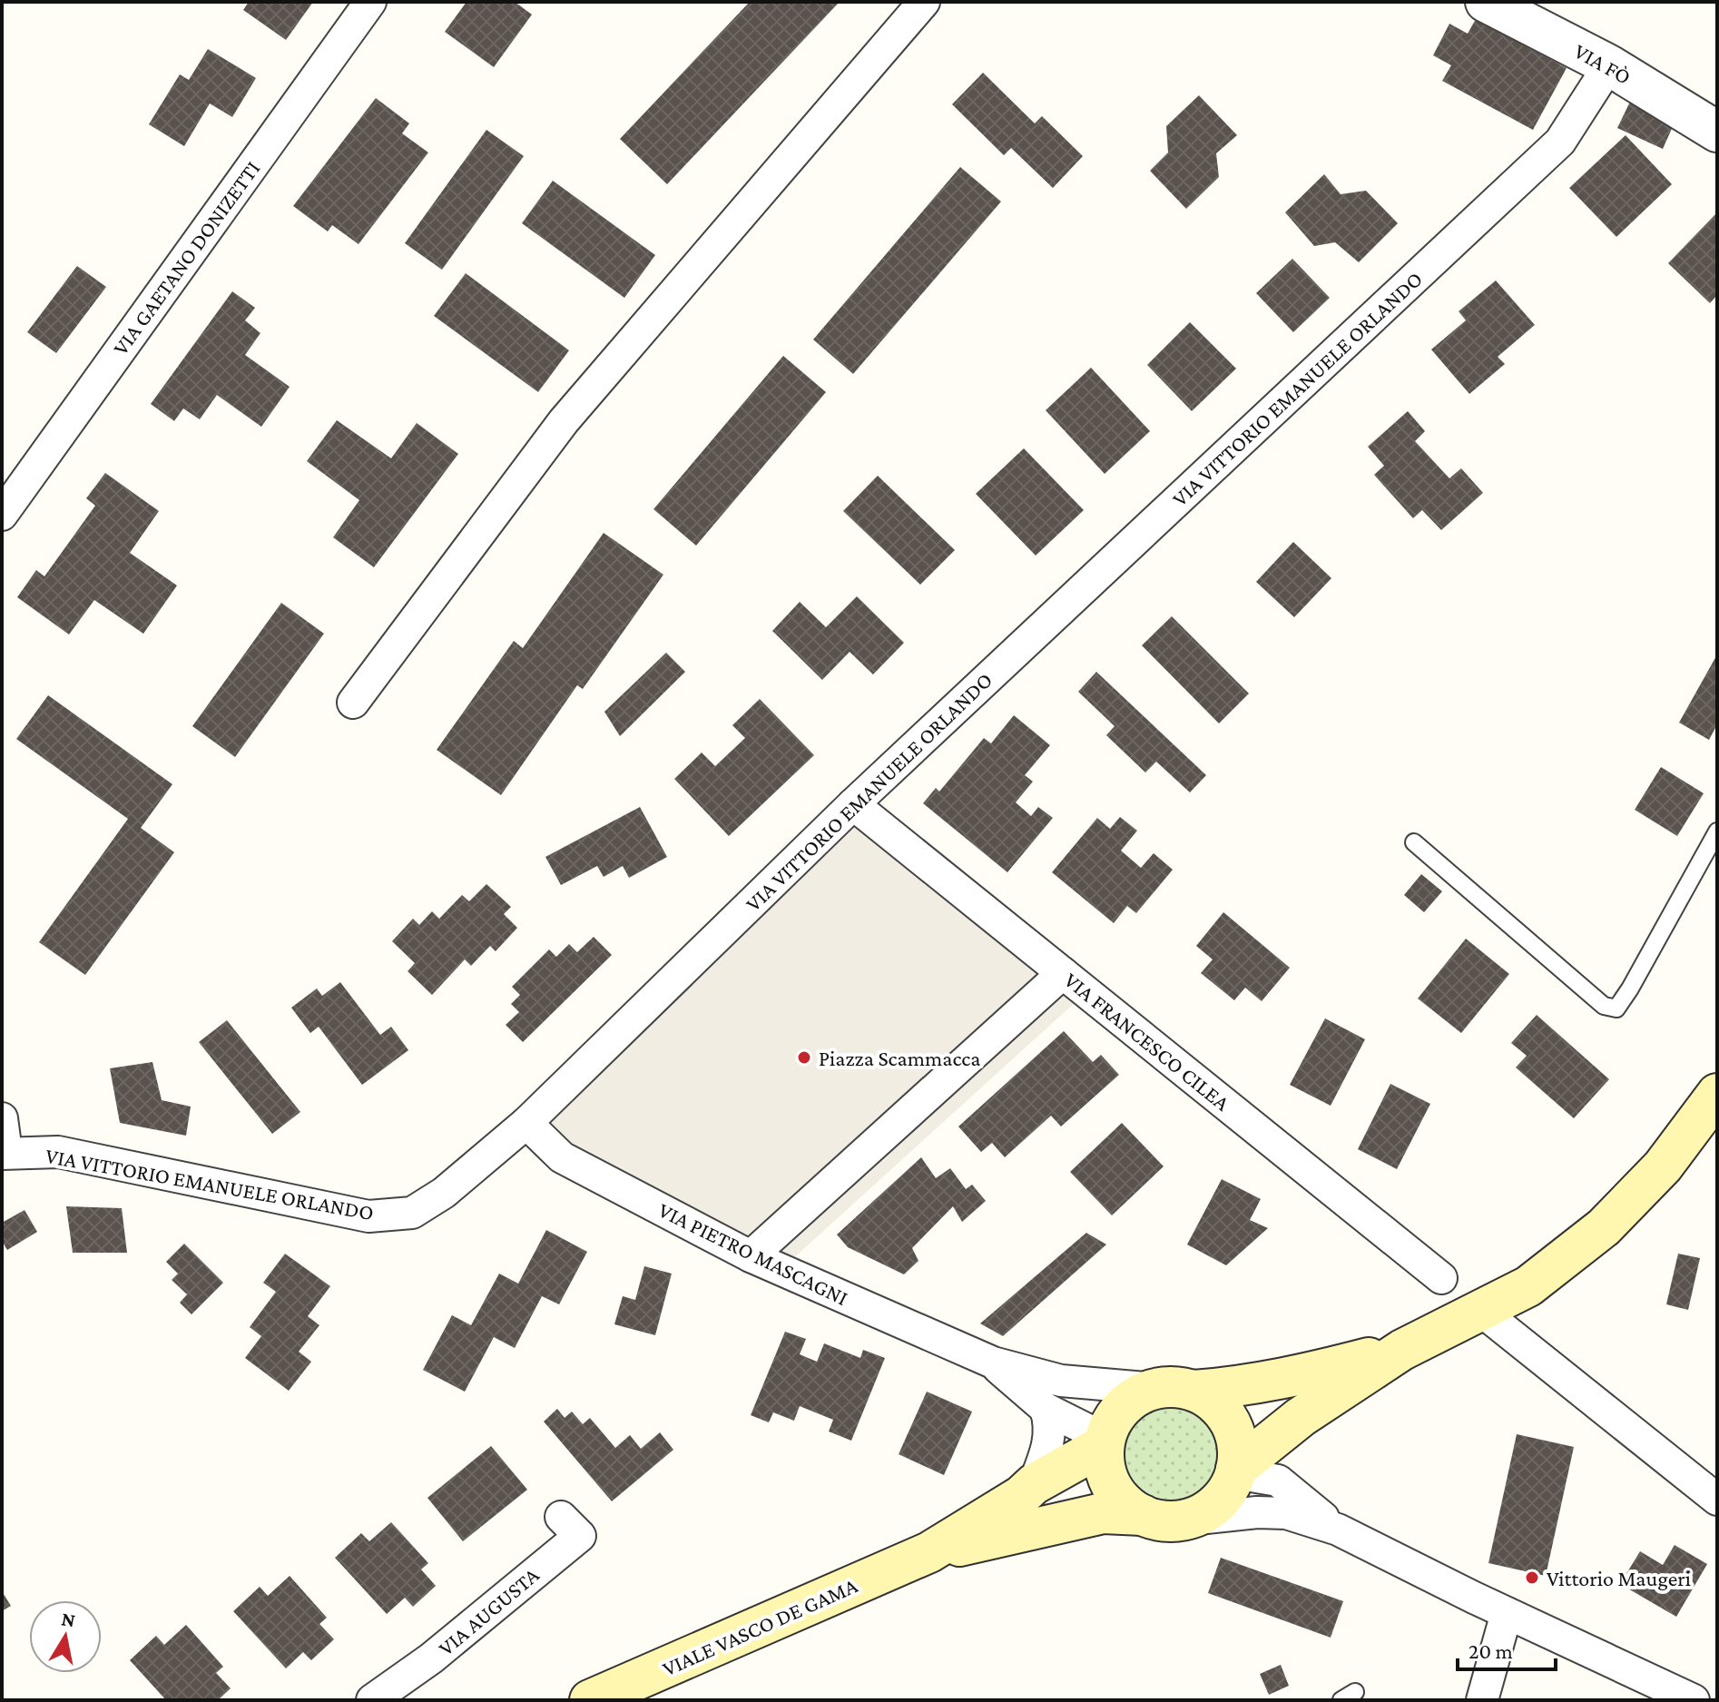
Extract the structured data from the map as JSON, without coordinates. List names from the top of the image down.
{
  "streets": {
    "main road": ["VIALE VASCO DE GAMA"],
    "street": [
      "VIA FÒ",
      "VIA GAETANO DONIZETTI",
      "VIA VITTORIO EMANUELE ORLANDO",
      "VIA FRANCESCO CILEA",
      "VIA PIETRO MASCAGNI",
      "VIA AUGUSTA"
    ]
  },
  "crossings": [
    ["VIA FÒ", "VIA VITTORIO EMANUELE ORLANDO"],
    ["VIA VITTORIO EMANUELE ORLANDO", "VIA FRANCESCO CILEA"],
    ["VIA VITTORIO EMANUELE ORLANDO", "VIA PIETRO MASCAGNI"]
  ],
  "places": ["Piazza Scammacca", "Vittorio Maugeri"],
  "scale_bar": "20 m",
  "north": "top"
}
